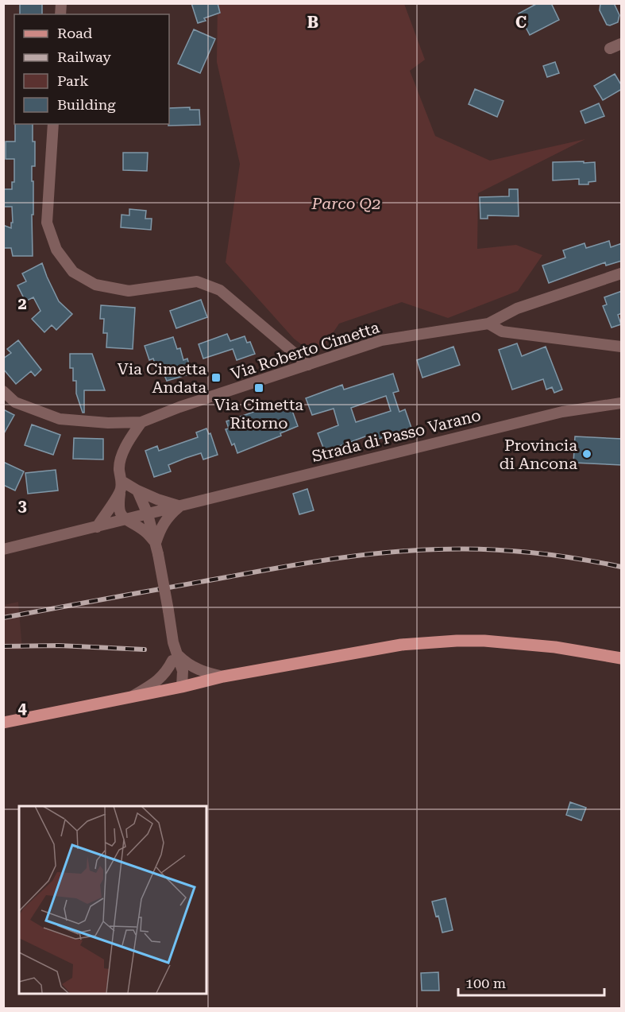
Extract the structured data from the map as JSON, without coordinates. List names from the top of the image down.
{
  "streets": {
    "street": ["Via Roberto Cimetta", "Strada di Passo Varano"]
  },
  "parks": ["Parco Q2"],
  "places": {
    "transit": ["Via Cimetta Andata", "Via Cimetta Ritorno"],
    "other": ["Provincia di Ancona"]
  },
  "legend": [
    "Road",
    "Railway",
    "Park",
    "Building"
  ],
  "scale_bar": "100 m",
  "grid": {
    "columns": ["B", "C"],
    "rows": ["2", "3", "4"]
  }
}
